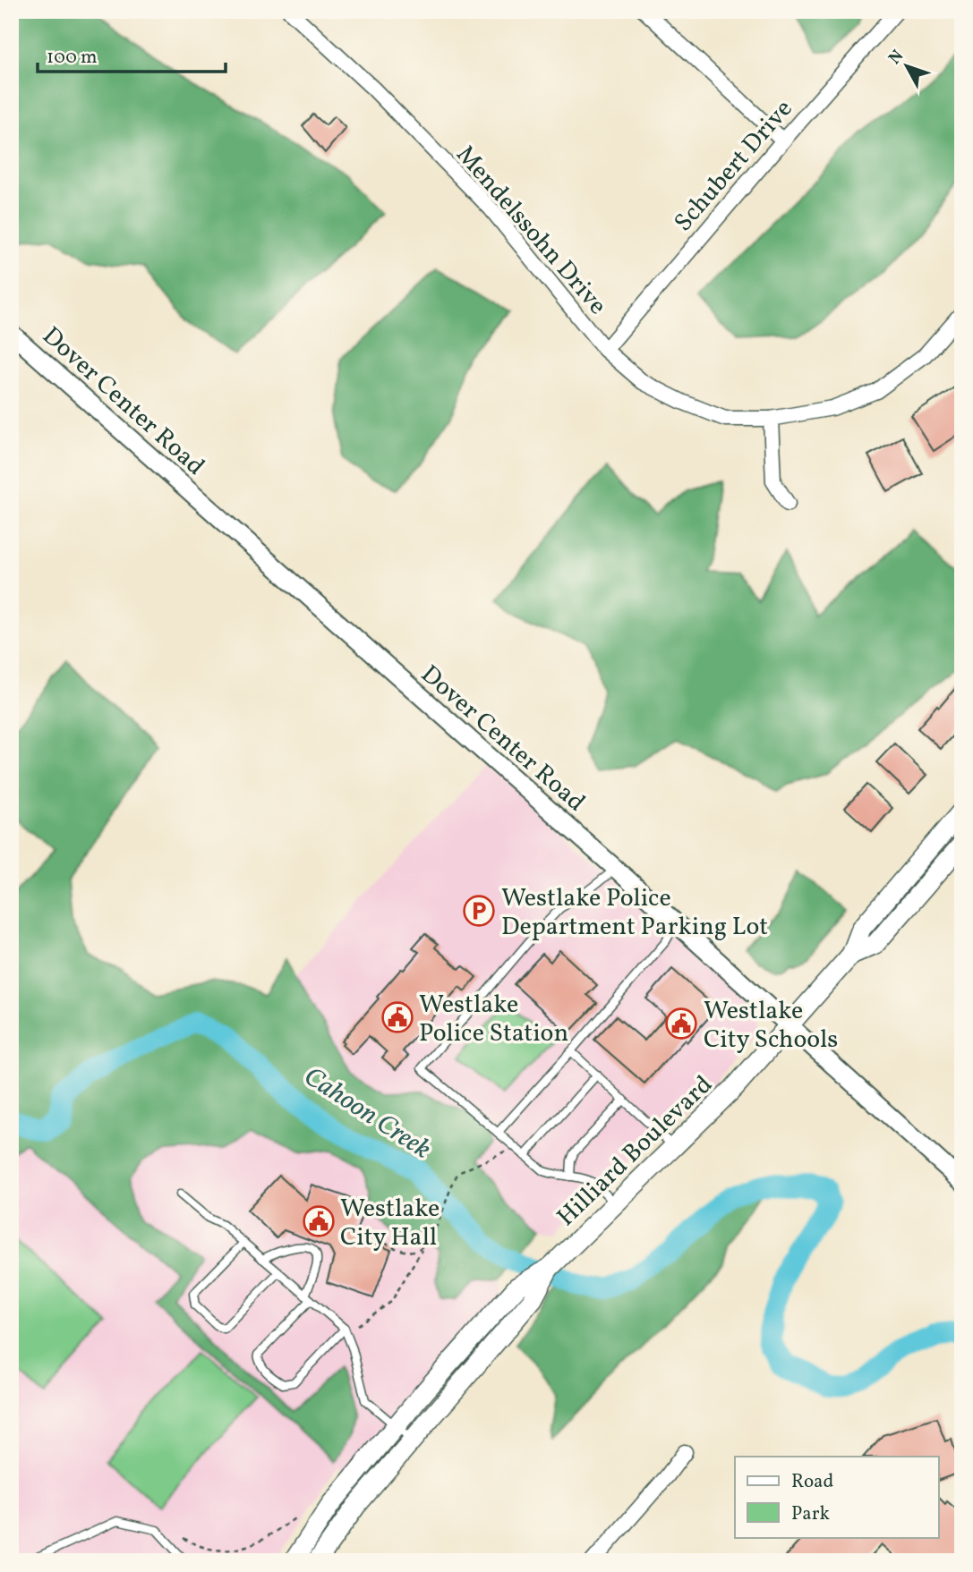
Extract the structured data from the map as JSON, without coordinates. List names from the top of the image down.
{
  "streets": {
    "main road": ["Hilliard Boulevard"],
    "street": ["Schubert Drive", "Mendelssohn Drive", "Dover Center Road"]
  },
  "crossings": [
    ["Schubert Drive", "Mendelssohn Drive"],
    ["Dover Center Road", "Hilliard Boulevard"]
  ],
  "water": ["Cahoon Creek"],
  "places": {
    "parking": ["Westlake Police Department Parking Lot"],
    "public building": ["Westlake Police Station", "Westlake City Schools", "Westlake City Hall"]
  },
  "legend": ["Road", "Park"],
  "scale_bar": "100 m",
  "north": "top left"
}
